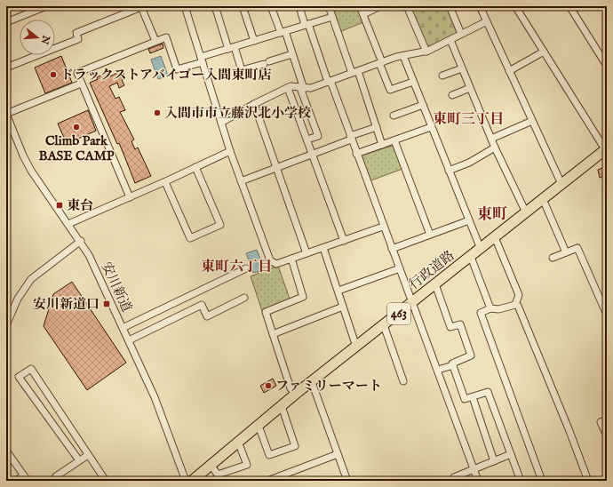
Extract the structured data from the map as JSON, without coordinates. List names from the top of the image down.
{
  "streets": {
    "highway": ["行政道路", "463"],
    "street": ["安川新道"]
  },
  "districts": ["東町三丁目", "東町", "東町六丁目"],
  "places": {
    "other": [
      "ドラックストアバイゴー入間東町店",
      "入間市市立藤沢北小学校",
      "Climb Park BASE CAMP",
      "ファミリーマート"
    ],
    "transit": ["東台", "安川新道口"]
  },
  "north": "right"
}
